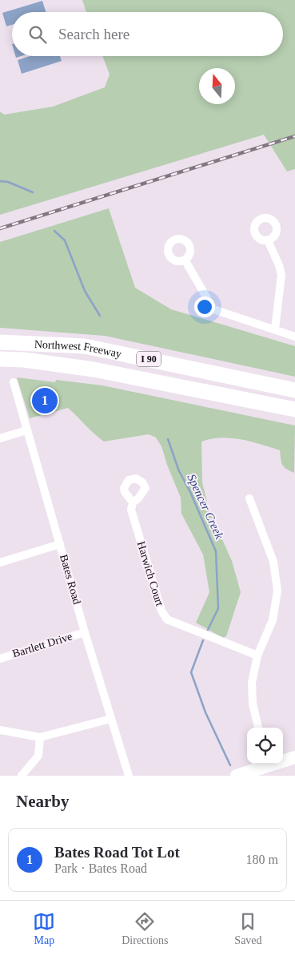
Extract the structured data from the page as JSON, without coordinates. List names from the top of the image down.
{
  "streets": {
    "highway": ["Northwest Freeway", "I 90"],
    "street": ["Harwich Court", "Bates Road", "Bartlett Drive"]
  },
  "crossings": [
    ["Bates Road", "Bartlett Drive"]
  ],
  "water": ["Spencer Creek"],
  "north": "top",
  "page": {
    "search": "Search here",
    "pins": "1",
    "heading": "Nearby",
    "list": [
      {
        "mark": "1",
        "name": "Bates Road Tot Lot",
        "note": "Park · Bates Road",
        "value": "180 m"
      }
    ],
    "nav": ["Map", "Directions", "Saved"]
  }
}
